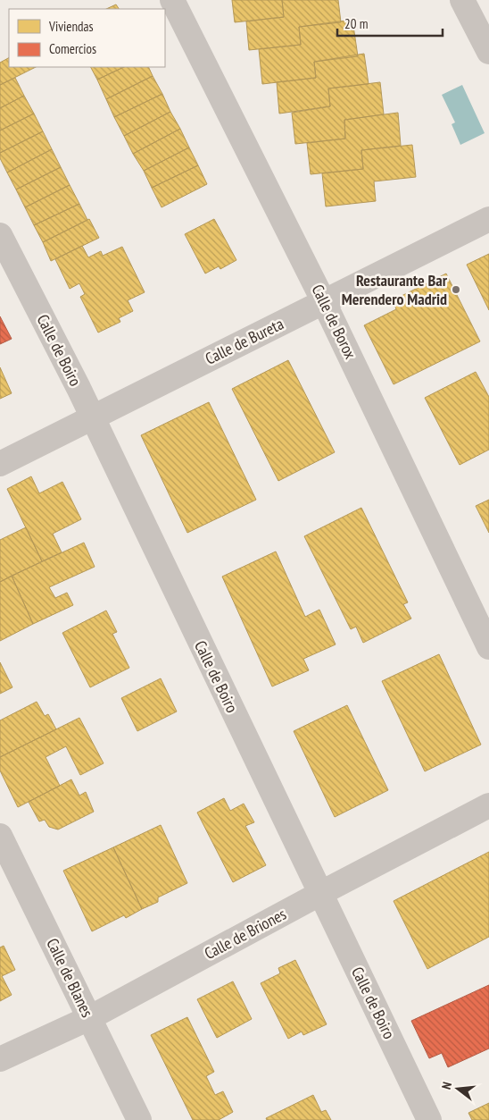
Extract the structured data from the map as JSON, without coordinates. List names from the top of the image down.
{
  "streets": {
    "street": [
      "Calle de Borox",
      "Calle de Bureta",
      "Calle de Boiro",
      "Calle de Briones",
      "Calle de Blanes"
    ]
  },
  "crossings": [
    ["Calle de Borox", "Calle de Bureta"],
    ["Calle de Bureta", "Calle de Boiro"],
    ["Calle de Boiro", "Calle de Briones"],
    ["Calle de Briones", "Calle de Blanes"]
  ],
  "places": ["Restaurante Bar Merendero Madrid"],
  "legend": ["Viviendas", "Comercios"],
  "scale_bar": "20 m",
  "north": "left"
}
